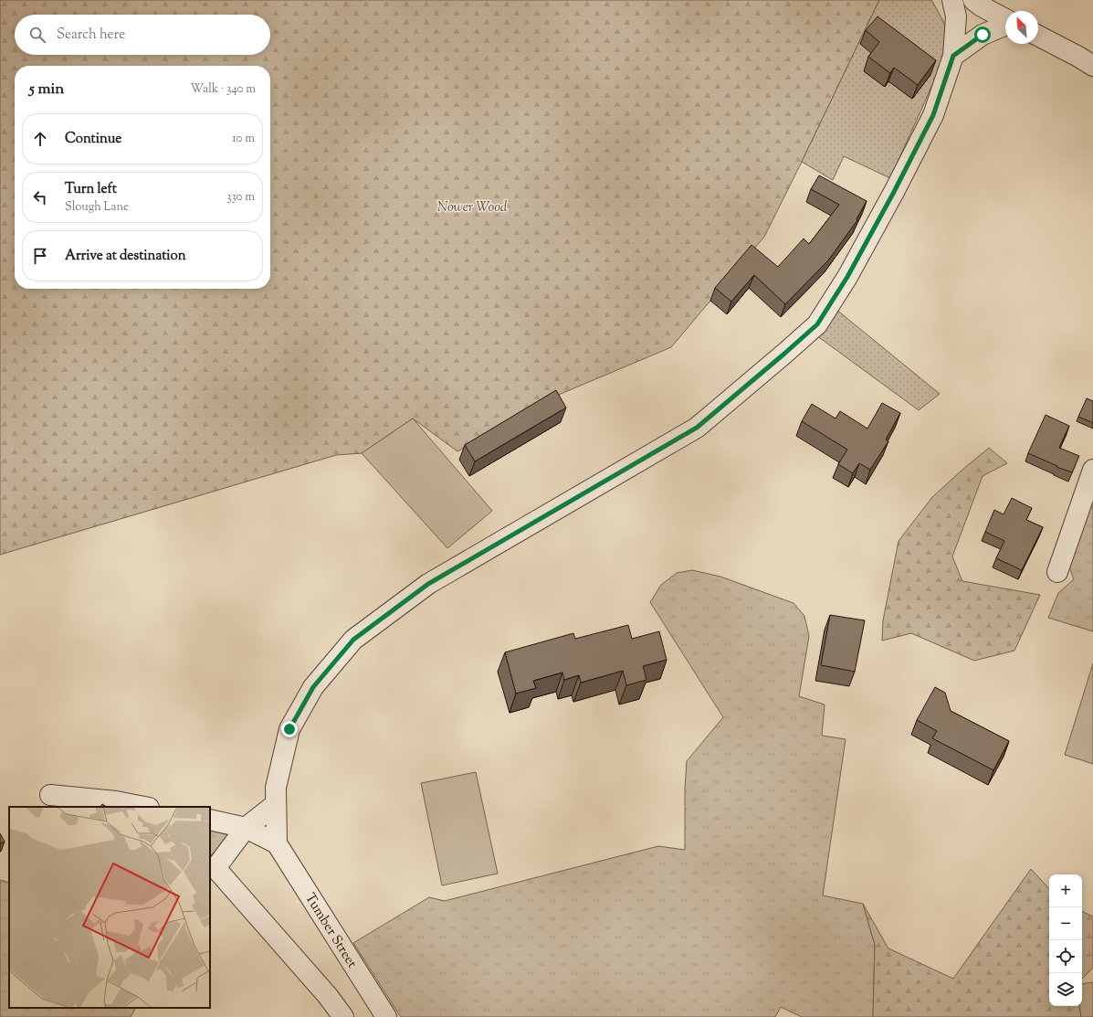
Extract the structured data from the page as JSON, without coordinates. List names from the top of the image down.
{
  "streets": {
    "street": ["Tumber Street"]
  },
  "parks": ["Nower Wood"],
  "north": "top left",
  "page": {
    "search": "Search here",
    "heading": ["5 min", "Walk · 340 m"],
    "list": [
      ["Continue", "10 m"],
      ["Turn left", "Slough Lane", "330 m"],
      "Arrive at destination"
    ],
    "map_buttons": ["+", "−"]
  }
}
